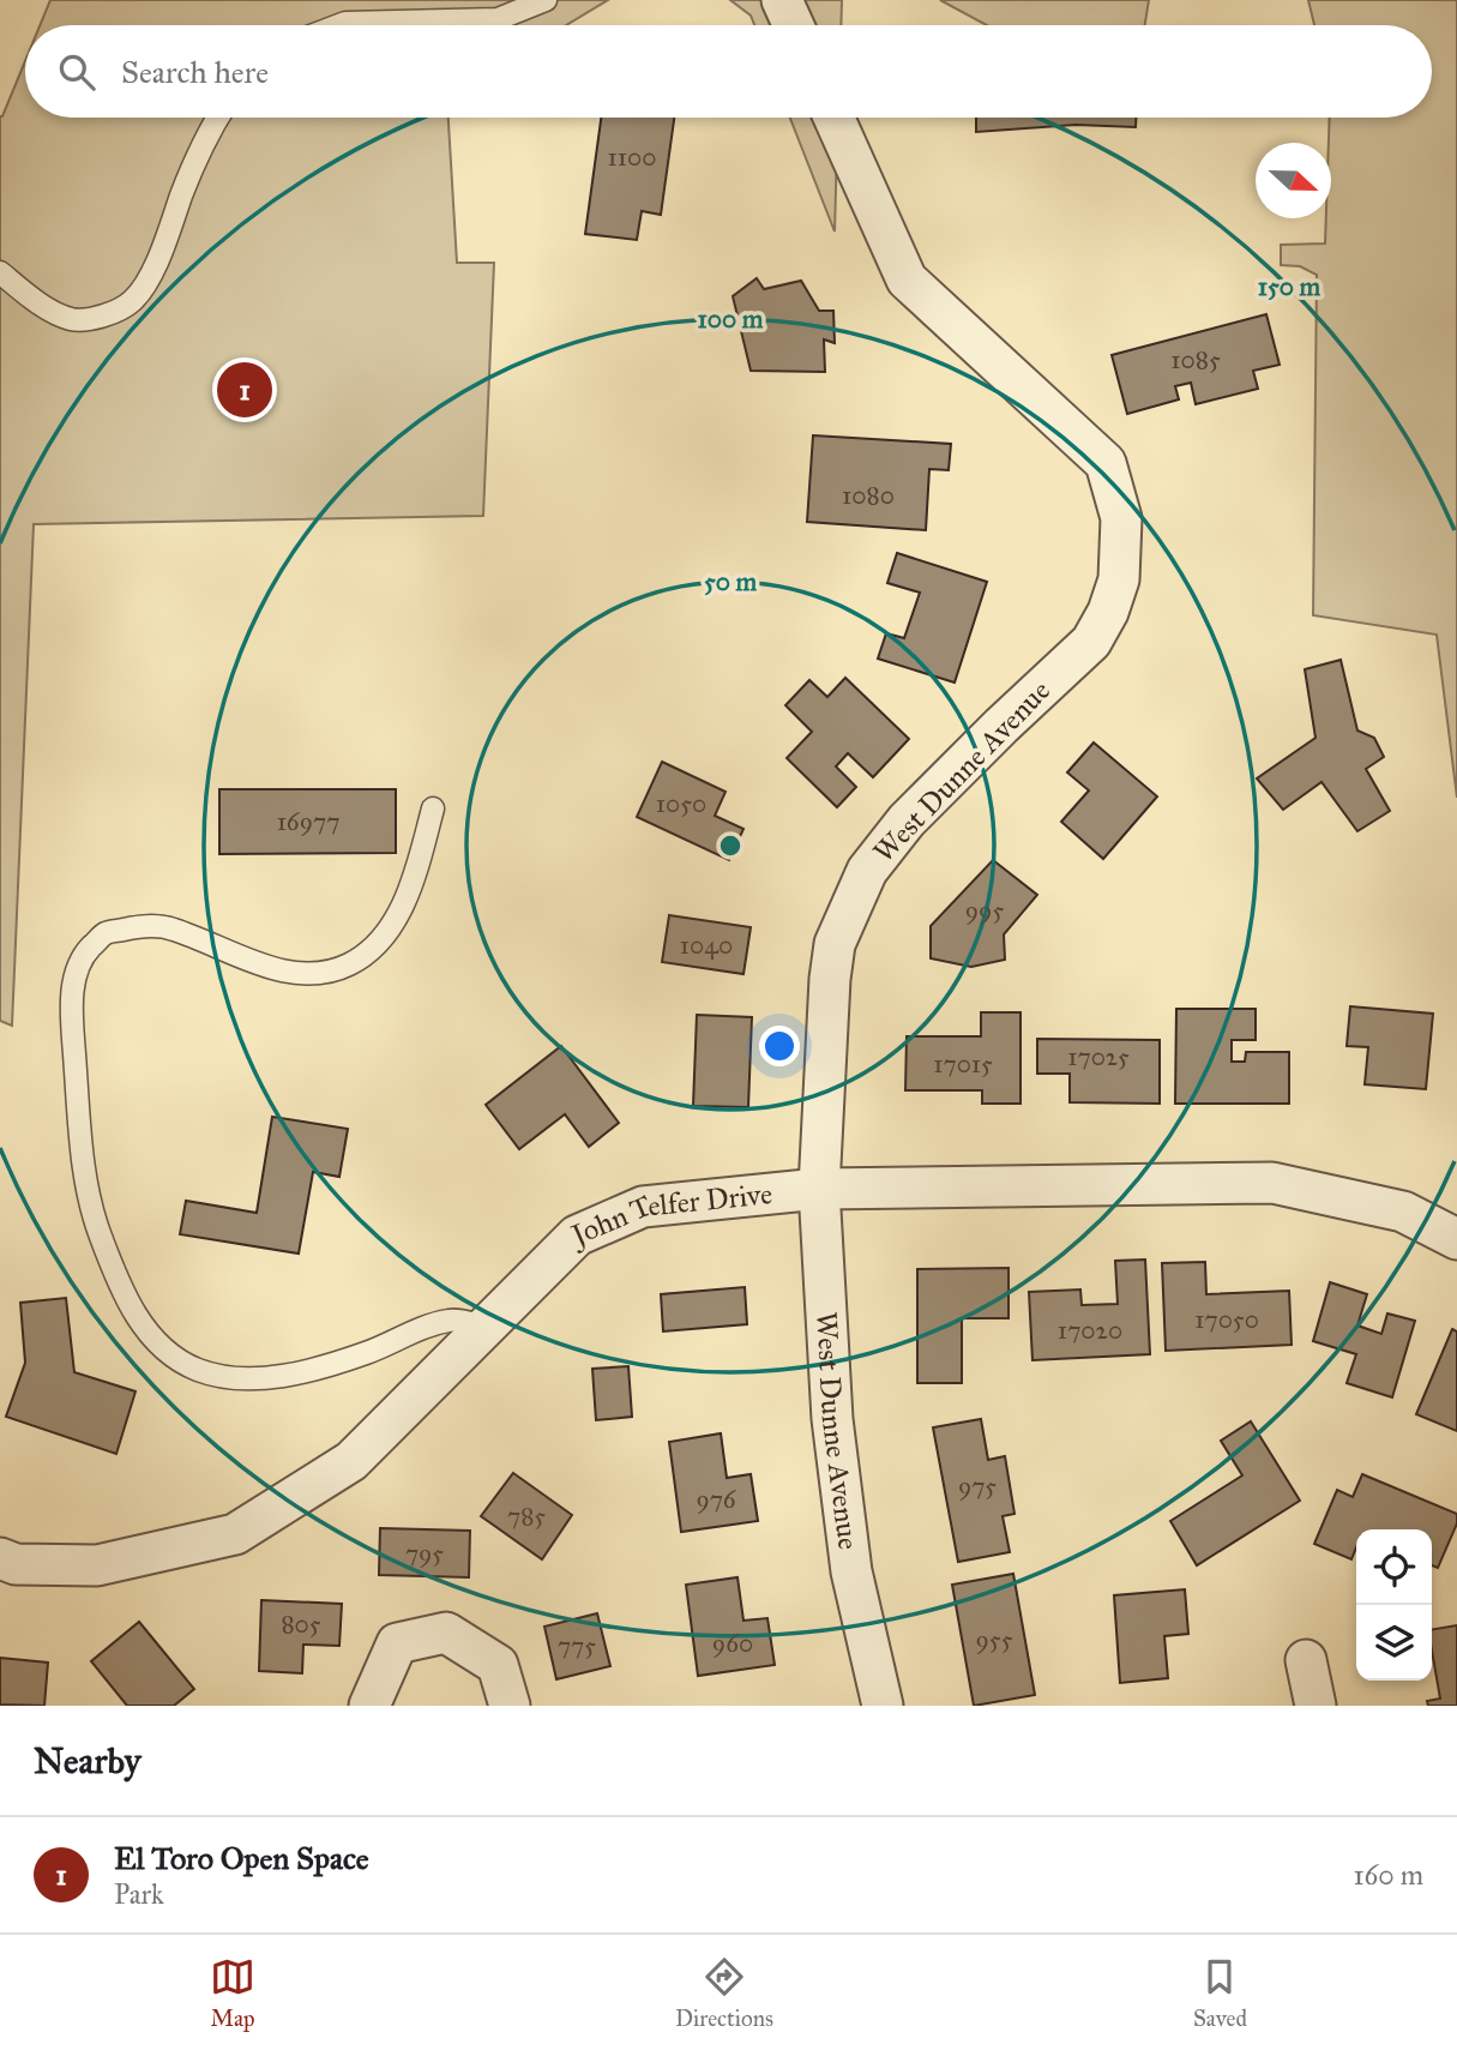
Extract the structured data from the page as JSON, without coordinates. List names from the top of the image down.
{
  "streets": {
    "street": ["West Dunne Avenue", "John Telfer Drive"]
  },
  "crossings": [
    ["West Dunne Avenue", "John Telfer Drive"]
  ],
  "house_numbers": [
    "1100",
    "1085",
    "1080",
    "1050",
    "16977",
    "995",
    "1040",
    "17025",
    "17015",
    "17050",
    "17020",
    "975",
    "976",
    "785",
    "795",
    "805",
    "955",
    "960",
    "775"
  ],
  "north": "right",
  "page": {
    "search": "Search here",
    "pins": "1",
    "heading": "Nearby",
    "list": [
      {
        "mark": "1",
        "name": "El Toro Open Space",
        "note": "Park",
        "value": "160 m"
      }
    ],
    "nav": ["Map", "Directions", "Saved"]
  },
  "rings": ["150 m", "100 m", "50 m"]
}
